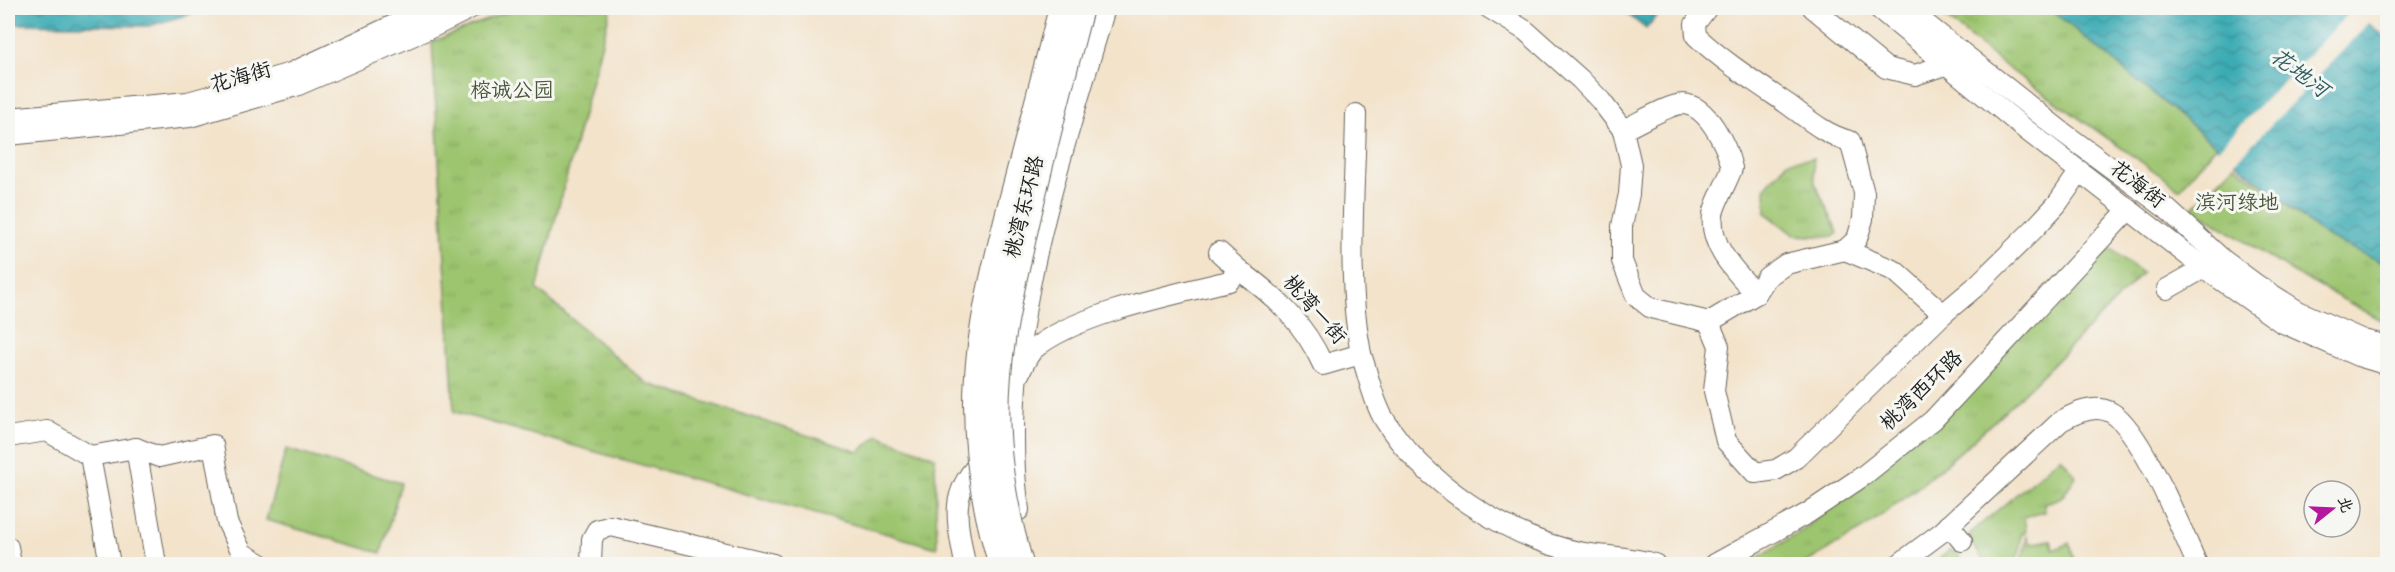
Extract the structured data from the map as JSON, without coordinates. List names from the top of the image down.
{
  "streets": {
    "street": [
      "花海街",
      "桃湾东环路",
      "桃湾一街",
      "桃湾西环路"
    ]
  },
  "crossings": [
    ["花海街", "桃湾西环路"]
  ],
  "water": ["花地河"],
  "parks": ["榕诚公园", "滨河绿地"],
  "north": "right"
}
